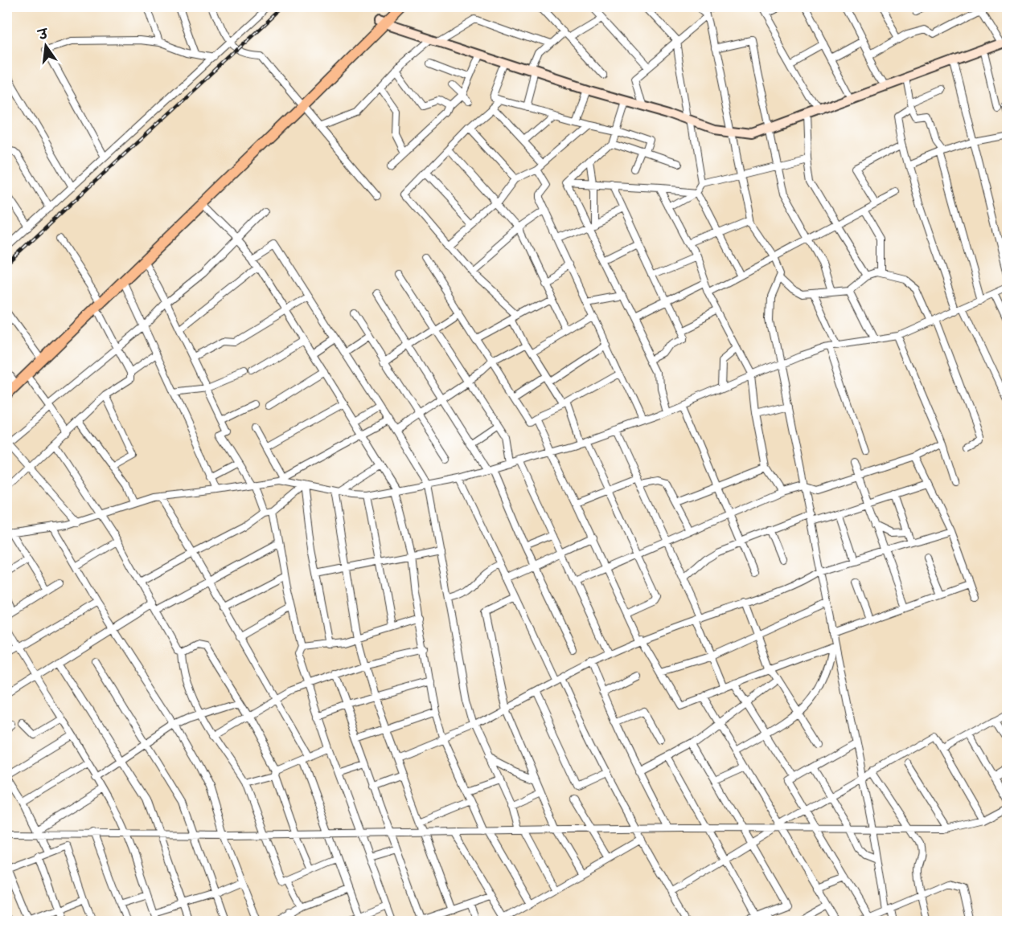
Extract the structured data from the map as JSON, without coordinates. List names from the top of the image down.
{
  "north": "top"
}
